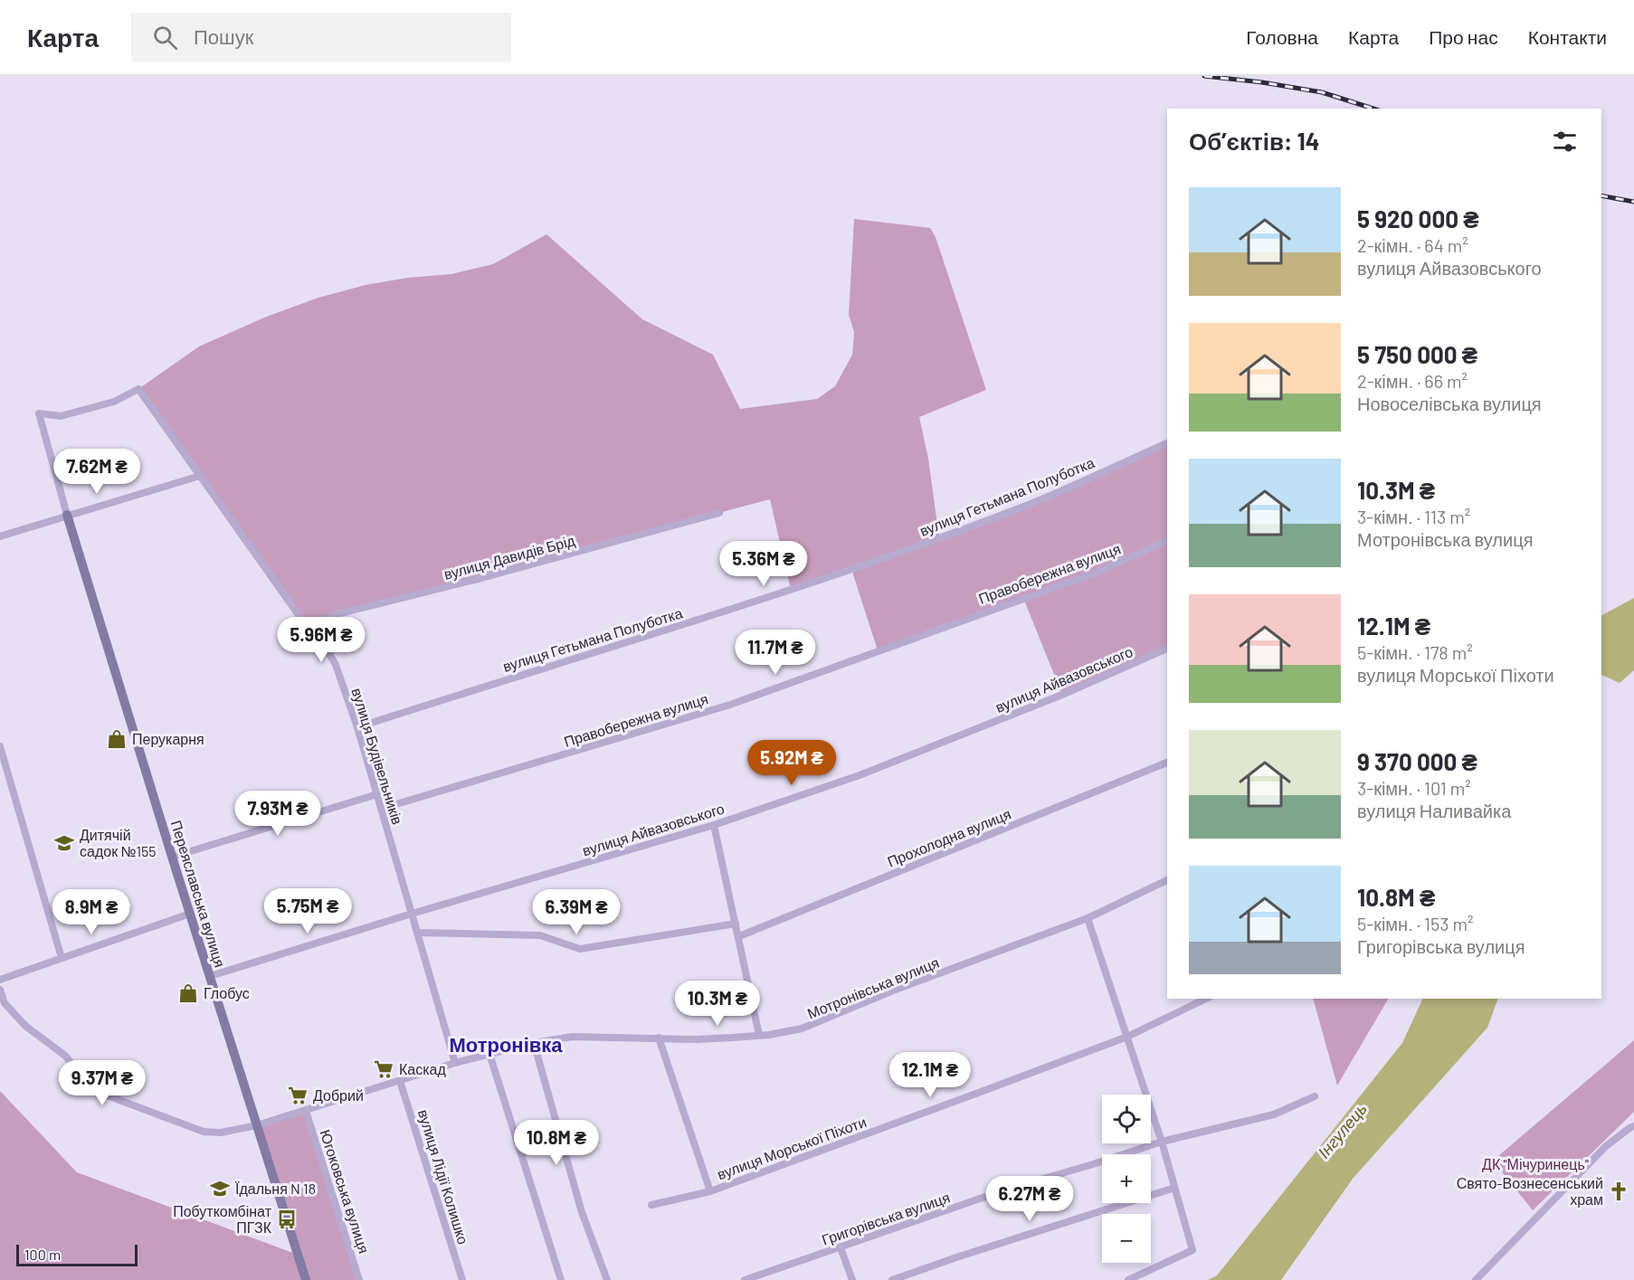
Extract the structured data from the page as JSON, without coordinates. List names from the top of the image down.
{
  "streets": {
    "street": [
      "вулиця Гетьмана Полуботка",
      "вулиця Давидів Брід",
      "Правобережна вулиця",
      "вулиця Айвазовського",
      "вулиця Будівельників",
      "Прохолодна вулиця",
      "Переяславська вулиця",
      "Мотронівська вулиця",
      "вулиця Морської Піхоти",
      "вулиця Лідії Колишко",
      "Югоковська вулиця",
      "Григорівська вулиця"
    ]
  },
  "crossings": [
    ["вулиця Гетьмана Полуботка", "вулиця Будівельників"],
    ["вулиця Давидів Брід", "вулиця Будівельників"],
    ["Правобережна вулиця", "вулиця Будівельників"],
    ["вулиця Айвазовського", "вулиця Будівельників"],
    ["вулиця Айвазовського", "Переяславська вулиця"],
    ["вулиця Будівельників", "Переяславська вулиця"],
    ["вулиця Будівельників", "Мотронівська вулиця"],
    ["Переяславська вулиця", "Мотронівська вулиця"],
    ["Мотронівська вулиця", "вулиця Лідії Колишко"],
    ["Мотронівська вулиця", "Югоковська вулиця"]
  ],
  "districts": ["Мотронівка"],
  "water": ["Інгулець"],
  "parks": ["ДК \"Мічуринець\""],
  "places": {
    "shop": ["Перукарня", "Глобус"],
    "school or university": ["Дитячій садок №155", "Їдальня N 18"],
    "supermarket": ["Каскад", "Добрий"],
    "church": ["Свято-Вознесенський храм"],
    "bus stop": ["Побуткомбінат ПГЗК"]
  },
  "scale_bar": "100 m",
  "page": {
    "header": "Карта",
    "search": "Пошук",
    "nav": [
      "Головна",
      "Карта",
      "Про нас",
      "Контакти"
    ],
    "heading": "Об’єктів: 14",
    "list": [
      {
        "name": "5 920 000 ₴",
        "note": "2-кімн. · 64 m² · вулиця Айвазовського"
      },
      {
        "name": "5 750 000 ₴",
        "note": "2-кімн. · 66 m² · Новоселівська вулиця"
      },
      {
        "name": "10.3M ₴",
        "note": "3-кімн. · 113 m² · Мотронівська вулиця"
      },
      {
        "name": "12.1M ₴",
        "note": "5-кімн. · 178 m² · вулиця Морської Піхоти"
      },
      {
        "name": "9 370 000 ₴",
        "note": "3-кімн. · 101 m² · вулиця Наливайка"
      },
      {
        "name": "10.8M ₴",
        "note": "5-кімн. · 153 m² · Григорівська вулиця"
      }
    ],
    "price": [
      "7.62M ₴",
      "5.36M ₴",
      "5.96M ₴",
      "11.7M ₴",
      "5.92M ₴",
      "7.93M ₴",
      "5.75M ₴",
      "8.9M ₴",
      "6.39M ₴",
      "10.3M ₴",
      "12.1M ₴",
      "9.37M ₴",
      "10.8M ₴",
      "6.27M ₴"
    ],
    "map_buttons": ["+", "−"],
    "scale": "100 m"
  }
}
